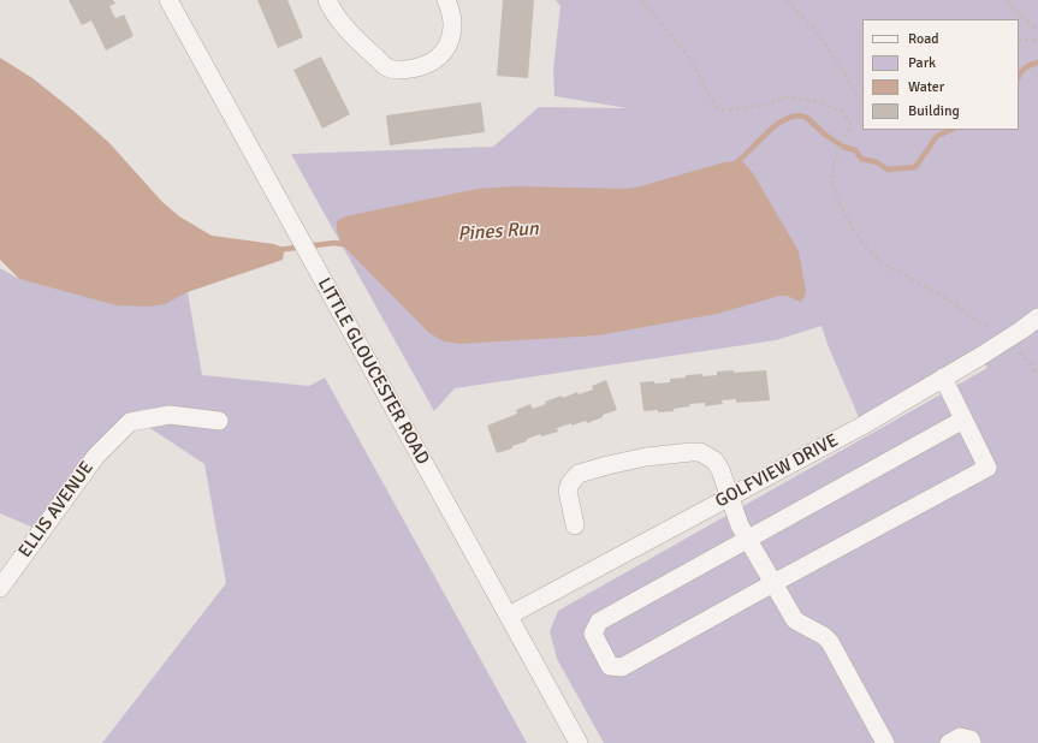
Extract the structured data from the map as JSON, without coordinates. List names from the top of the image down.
{
  "streets": {
    "street": ["LITTLE GLOUCESTER ROAD", "GOLFVIEW DRIVE", "ELLIS AVENUE"]
  },
  "crossings": [
    ["LITTLE GLOUCESTER ROAD", "GOLFVIEW DRIVE"]
  ],
  "water": ["Pines Run"],
  "legend": [
    "Road",
    "Park",
    "Water",
    "Building"
  ]
}
